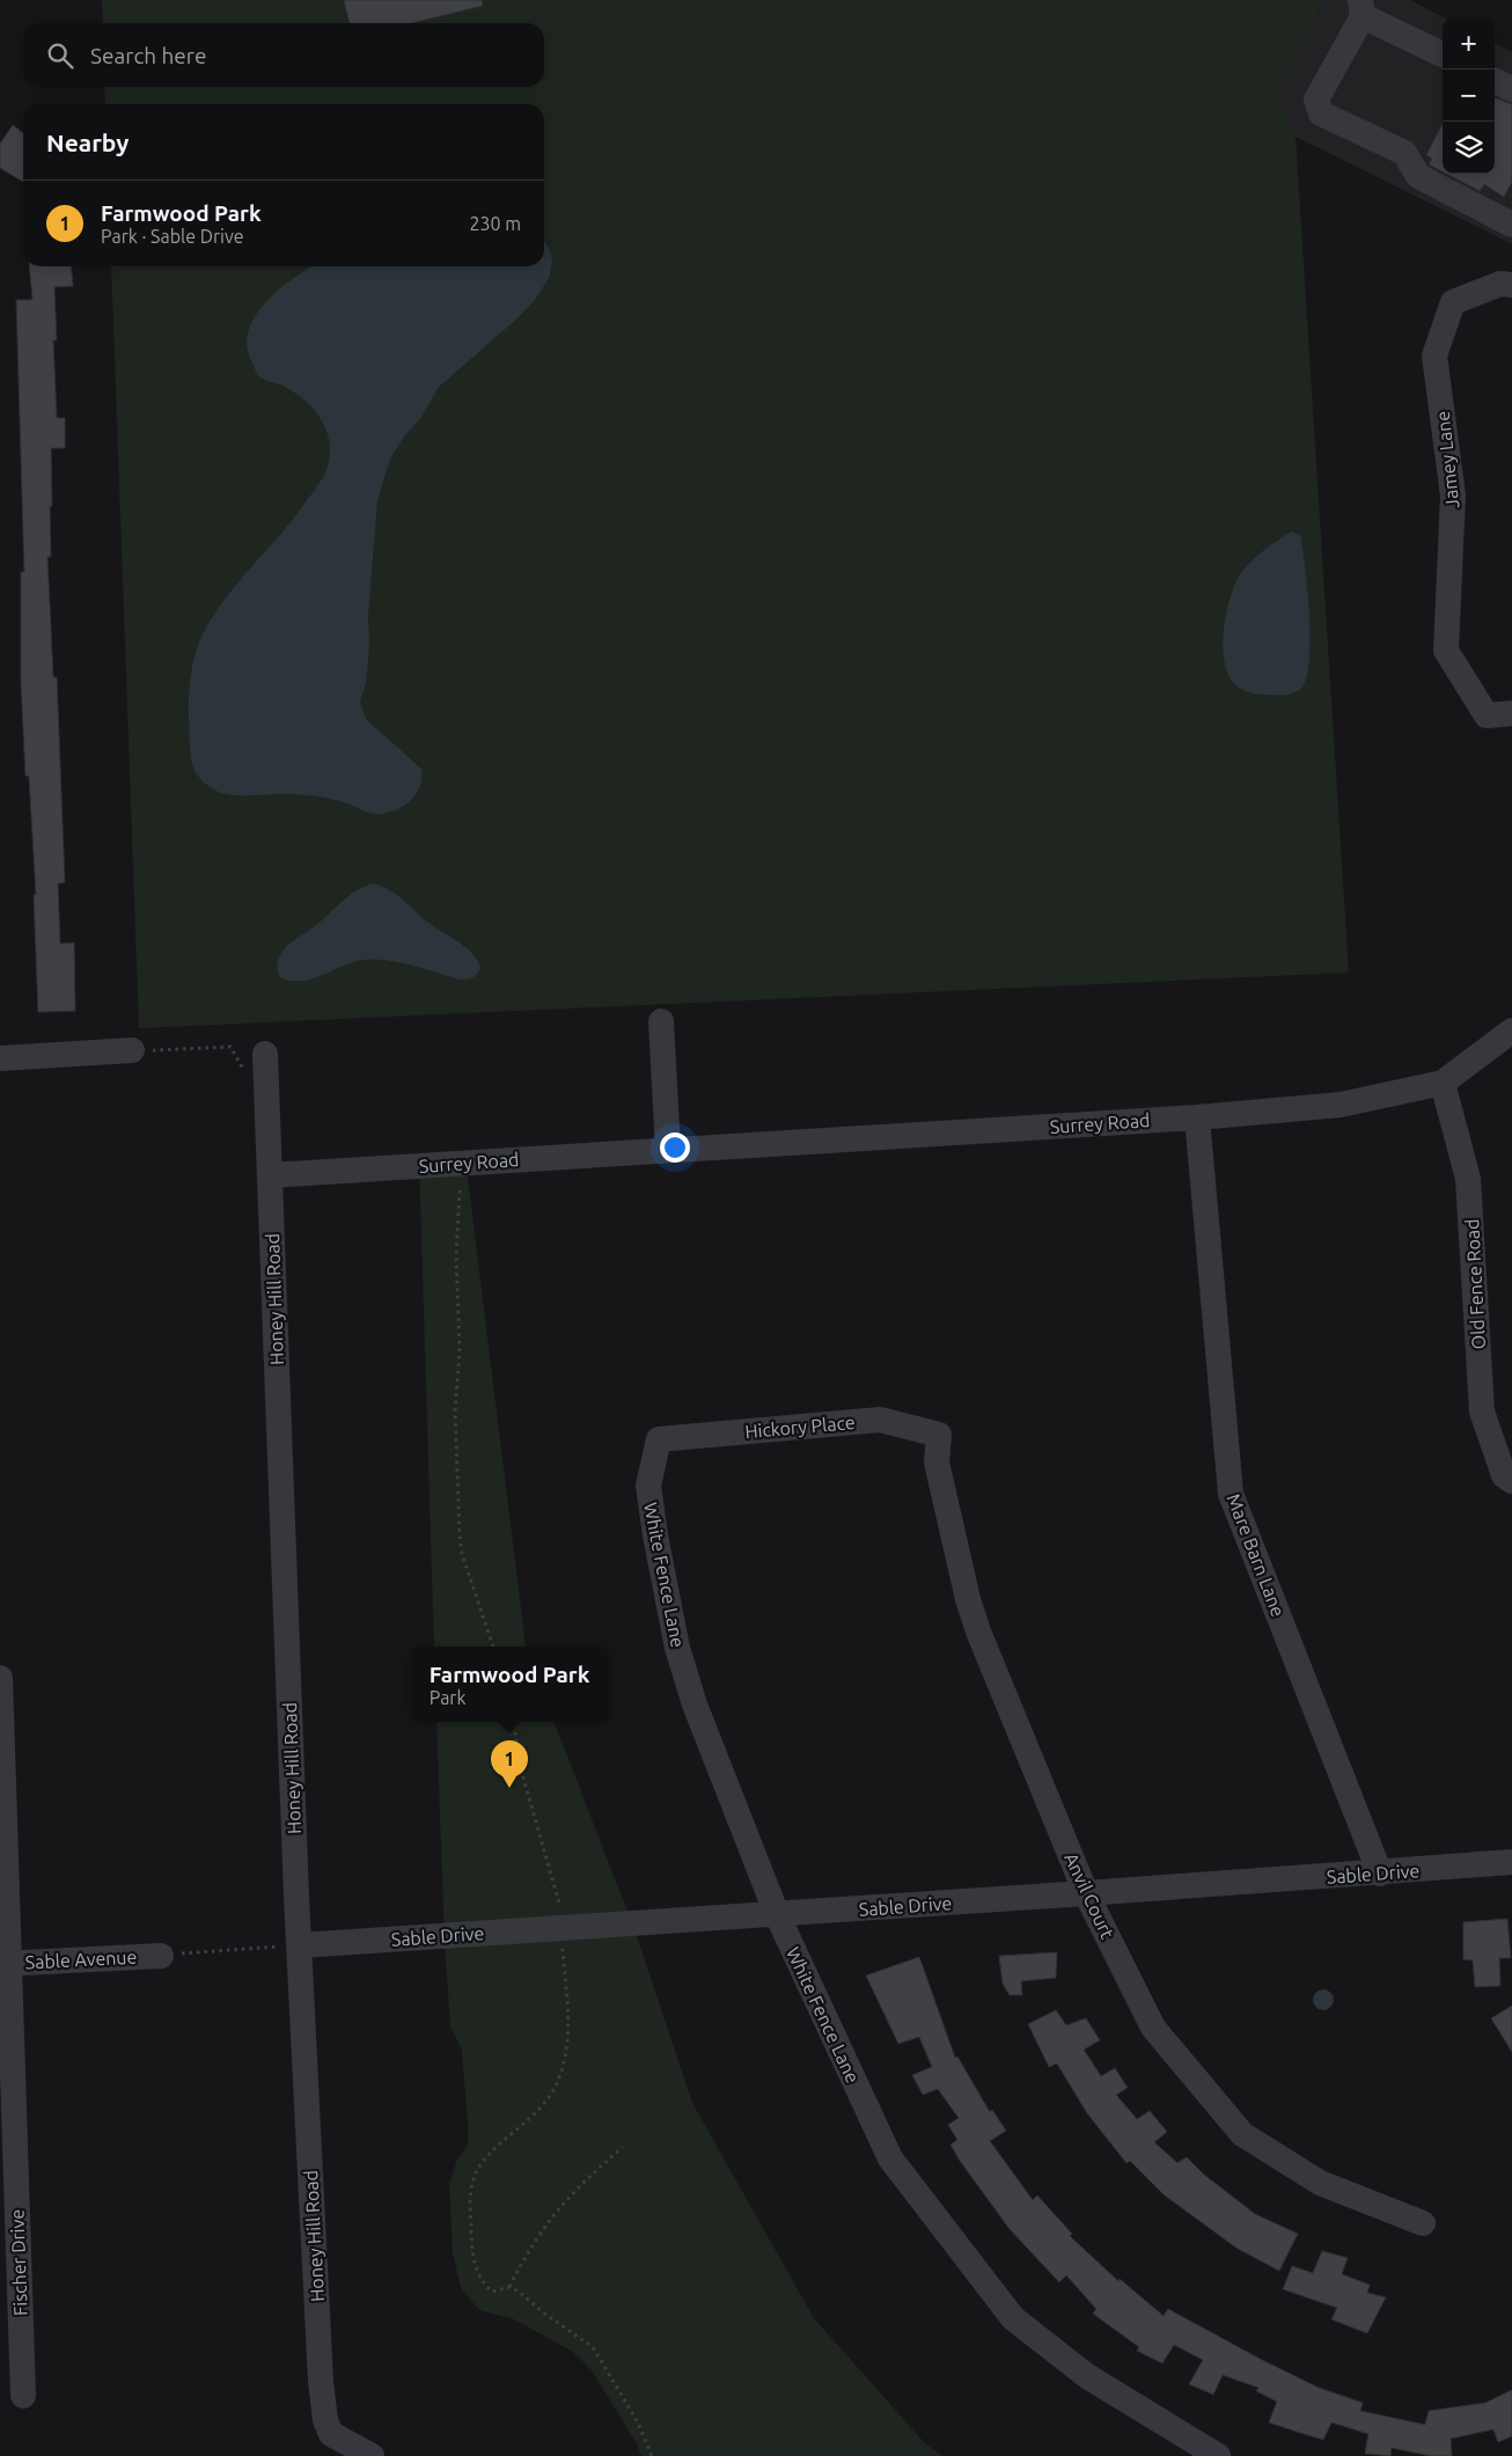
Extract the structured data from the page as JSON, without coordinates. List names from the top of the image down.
{
  "streets": {
    "street": [
      "Jamey Lane",
      "Surrey Road",
      "Old Fence Road",
      "Honey Hill Road",
      "Hickory Place",
      "Mare Barn Lane",
      "White Fence Lane",
      "Sable Drive",
      "Anvil Court",
      "Sable Avenue",
      "Fischer Drive"
    ]
  },
  "crossings": [
    ["Surrey Road", "Old Fence Road"],
    ["Surrey Road", "Honey Hill Road"],
    ["Surrey Road", "Mare Barn Lane"],
    ["Honey Hill Road", "Sable Drive"],
    ["Hickory Place", "White Fence Lane"],
    ["Hickory Place", "Anvil Court"],
    ["Mare Barn Lane", "Sable Drive"],
    ["White Fence Lane", "Sable Drive"],
    ["Sable Drive", "Anvil Court"],
    ["Sable Avenue", "Fischer Drive"]
  ],
  "page": {
    "map_buttons": ["+", "−"],
    "search": "Search here",
    "heading": "Nearby",
    "list": [
      {
        "mark": "1",
        "name": "Farmwood Park",
        "note": "Park · Sable Drive",
        "value": "230 m"
      }
    ],
    "popup": ["Farmwood Park", "Park"],
    "pins": "1"
  }
}
